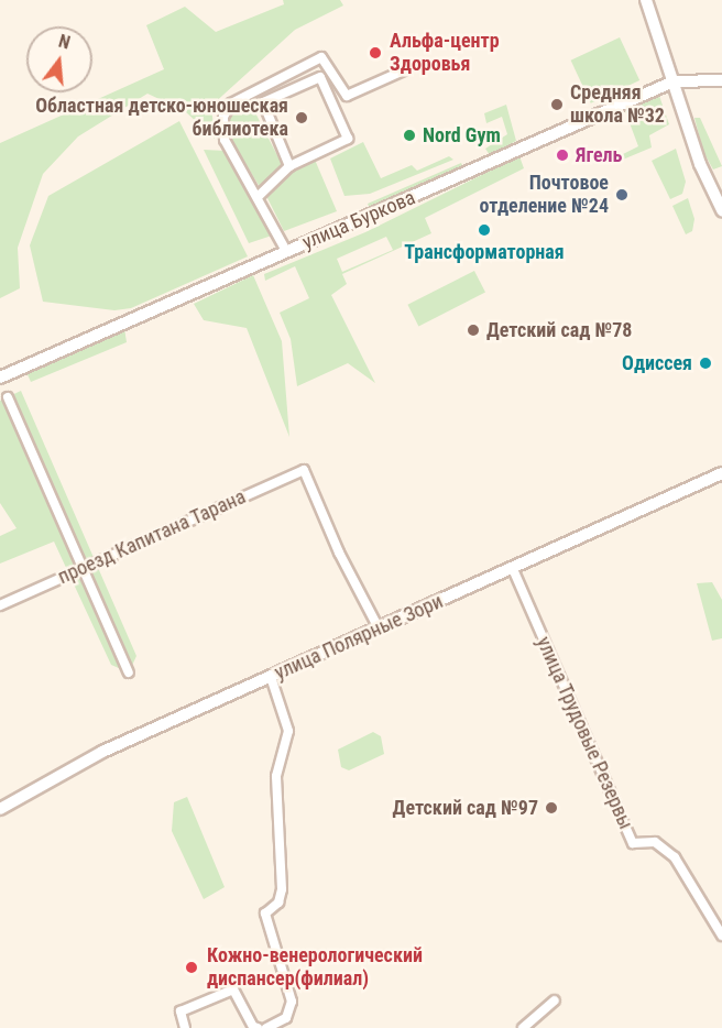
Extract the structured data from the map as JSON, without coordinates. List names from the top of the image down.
{
  "streets": {
    "street": [
      "улица Буркова",
      "проезд Капитана Тарана",
      "улица Полярные Зори",
      "улица Трудовые Резервы"
    ]
  },
  "crossings": [
    ["проезд Капитана Тарана", "улица Полярные Зори"],
    ["улица Полярные Зори", "улица Трудовые Резервы"]
  ],
  "places": [
    "Альфа-центр Здоровья",
    "Средняя школа №32",
    "Областная детско-юношеская библиотека",
    "Nord Gym",
    "Ягель",
    "Почтовое отделение №24",
    "Трансформаторная",
    "Детский сад №78",
    "Одиссея",
    "Детский сад №97",
    "Кожно-венерологический диспансер(филиал)"
  ],
  "north": "top"
}
